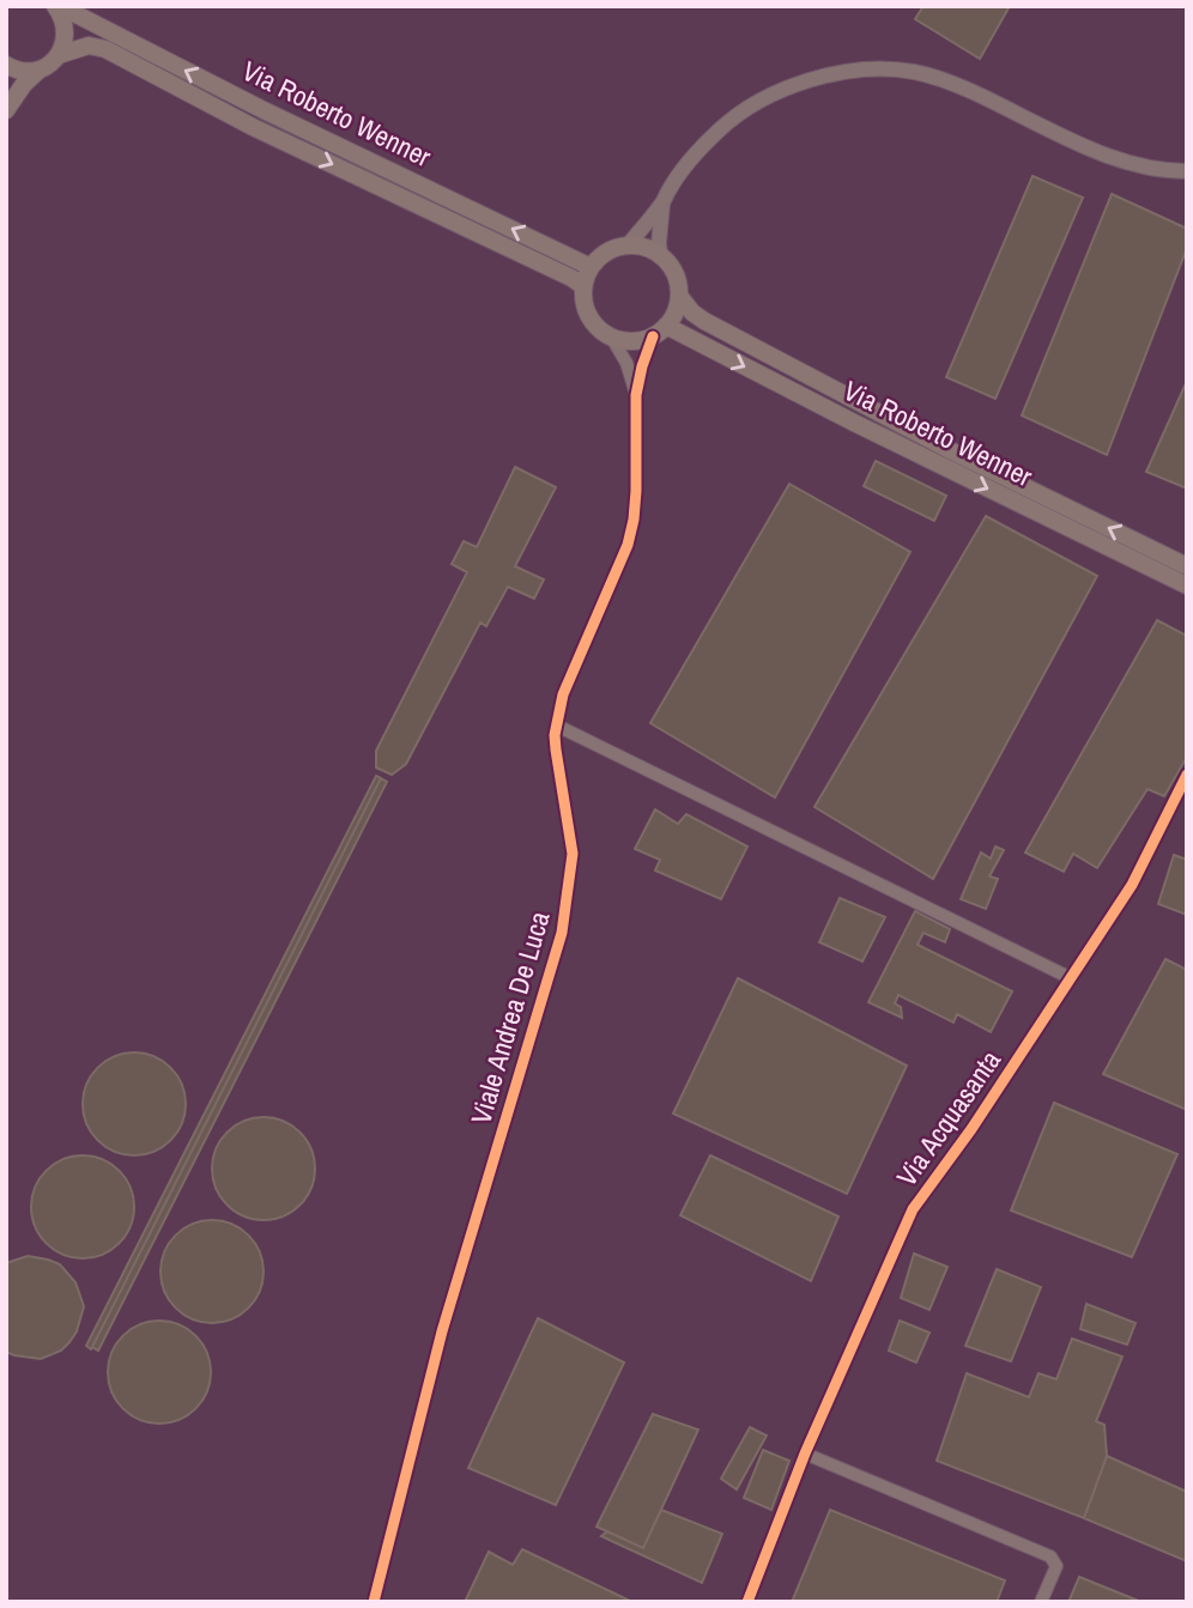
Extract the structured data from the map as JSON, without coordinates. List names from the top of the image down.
{
  "streets": {
    "main road": ["Via Roberto Wenner"],
    "street": ["Viale Andrea De Luca", "Via Acquasanta"]
  }
}
